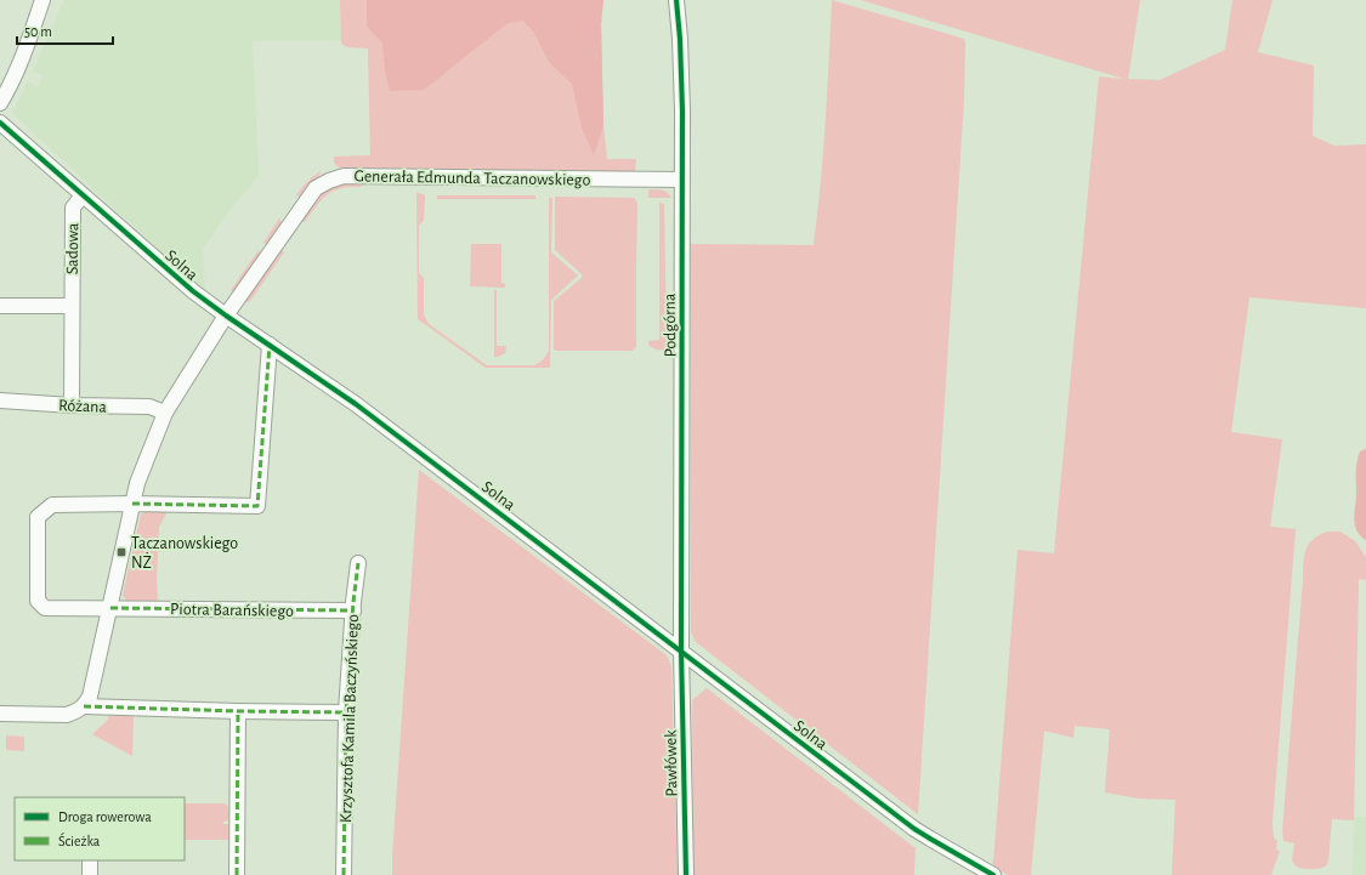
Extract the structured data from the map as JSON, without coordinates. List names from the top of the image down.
{
  "streets": {
    "street": [
      "Generała Edmunda Taczanowskiego",
      "Sadowa",
      "Solna",
      "Podgórna",
      "Różana",
      "Piotra Barańskiego",
      "Krzysztofa Kamila Baczyńskiego",
      "Pawłówek"
    ]
  },
  "crossings": [
    ["Generała Edmunda Taczanowskiego", "Solna"],
    ["Generała Edmunda Taczanowskiego", "Podgórna"],
    ["Generała Edmunda Taczanowskiego", "Różana"],
    ["Generała Edmunda Taczanowskiego", "Piotra Barańskiego"],
    ["Sadowa", "Solna"],
    ["Sadowa", "Różana"],
    ["Solna", "Podgórna"],
    ["Solna", "Pawłówek"],
    ["Podgórna", "Pawłówek"],
    ["Piotra Barańskiego", "Krzysztofa Kamila Baczyńskiego"]
  ],
  "places": {
    "transit": ["Taczanowskiego NŻ"]
  },
  "legend": ["Droga rowerowa", "Ścieżka"],
  "scale_bar": "50 m"
}
